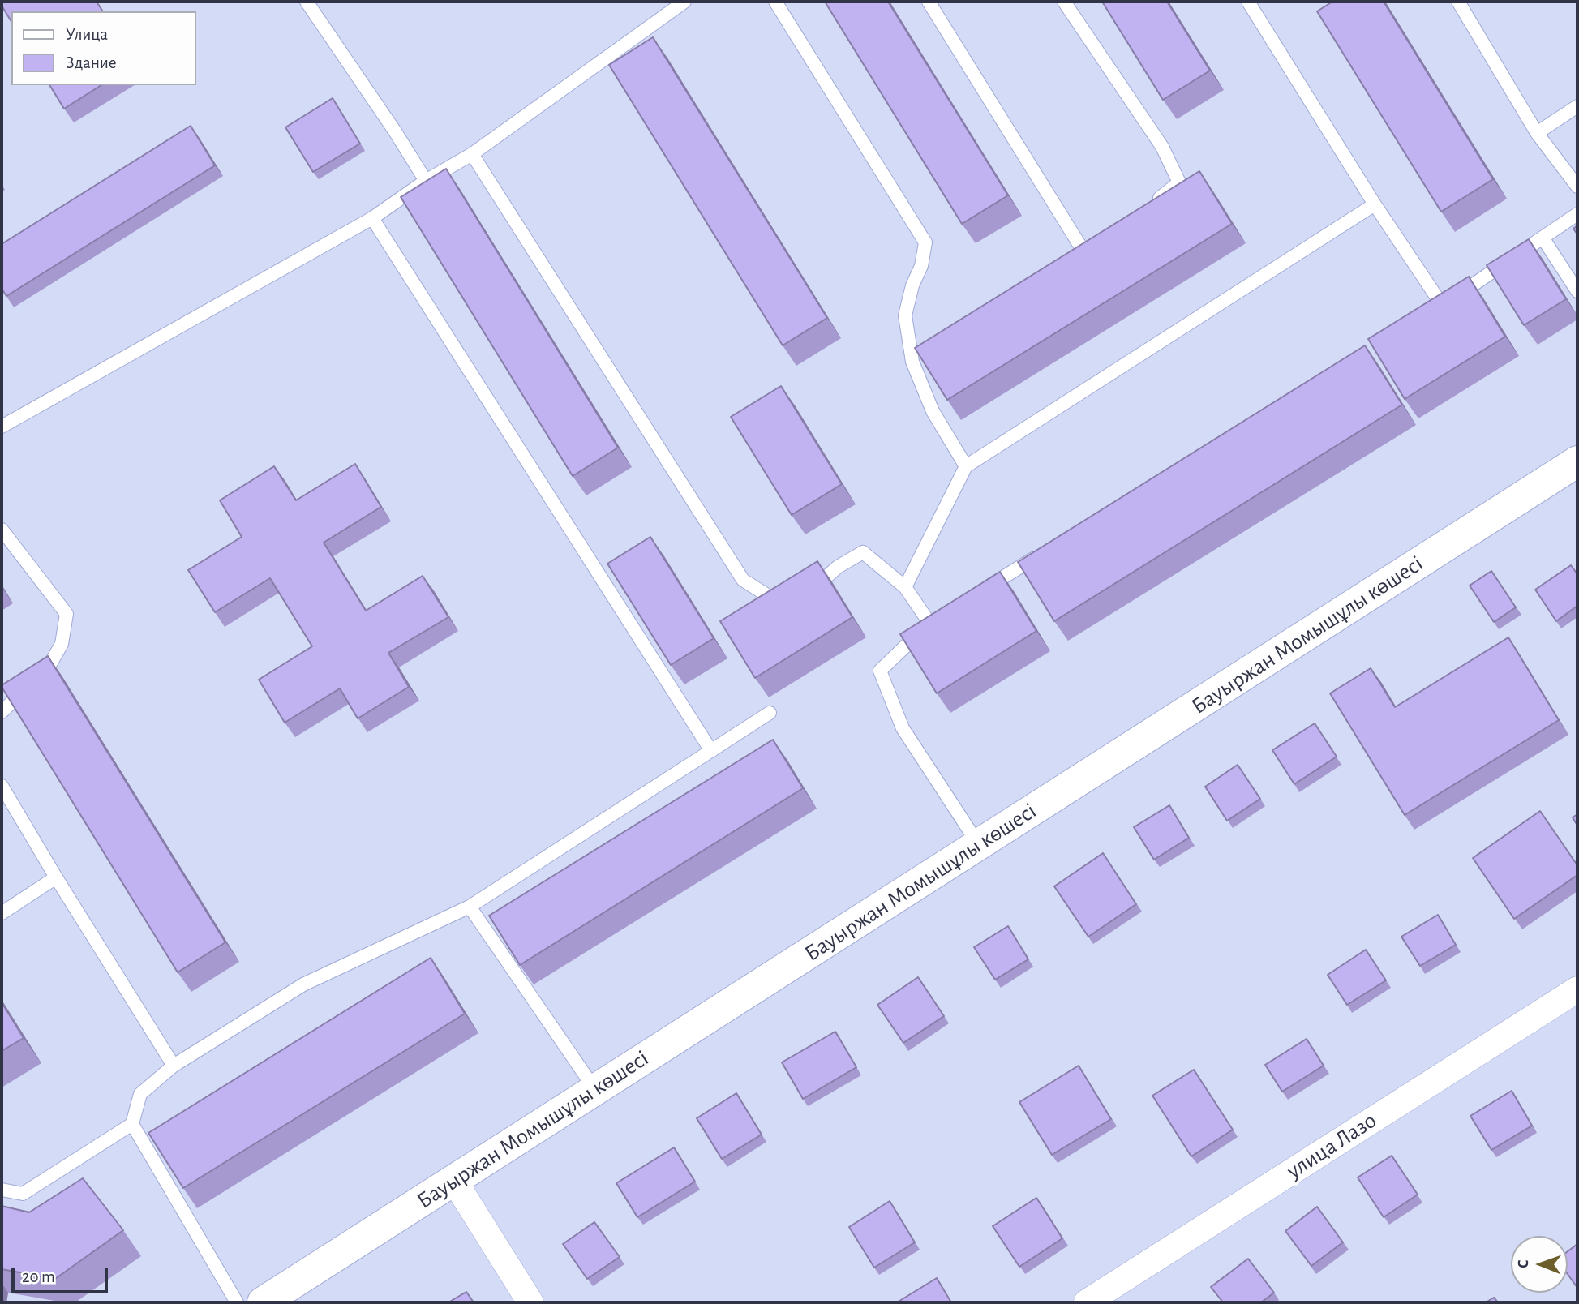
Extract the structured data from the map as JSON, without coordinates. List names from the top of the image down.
{
  "streets": {
    "street": ["Бауыржан Момышұлы көшесі", "улица Лазо"]
  },
  "legend": ["Улица", "Здание"],
  "scale_bar": "20 m",
  "north": "left"
}
